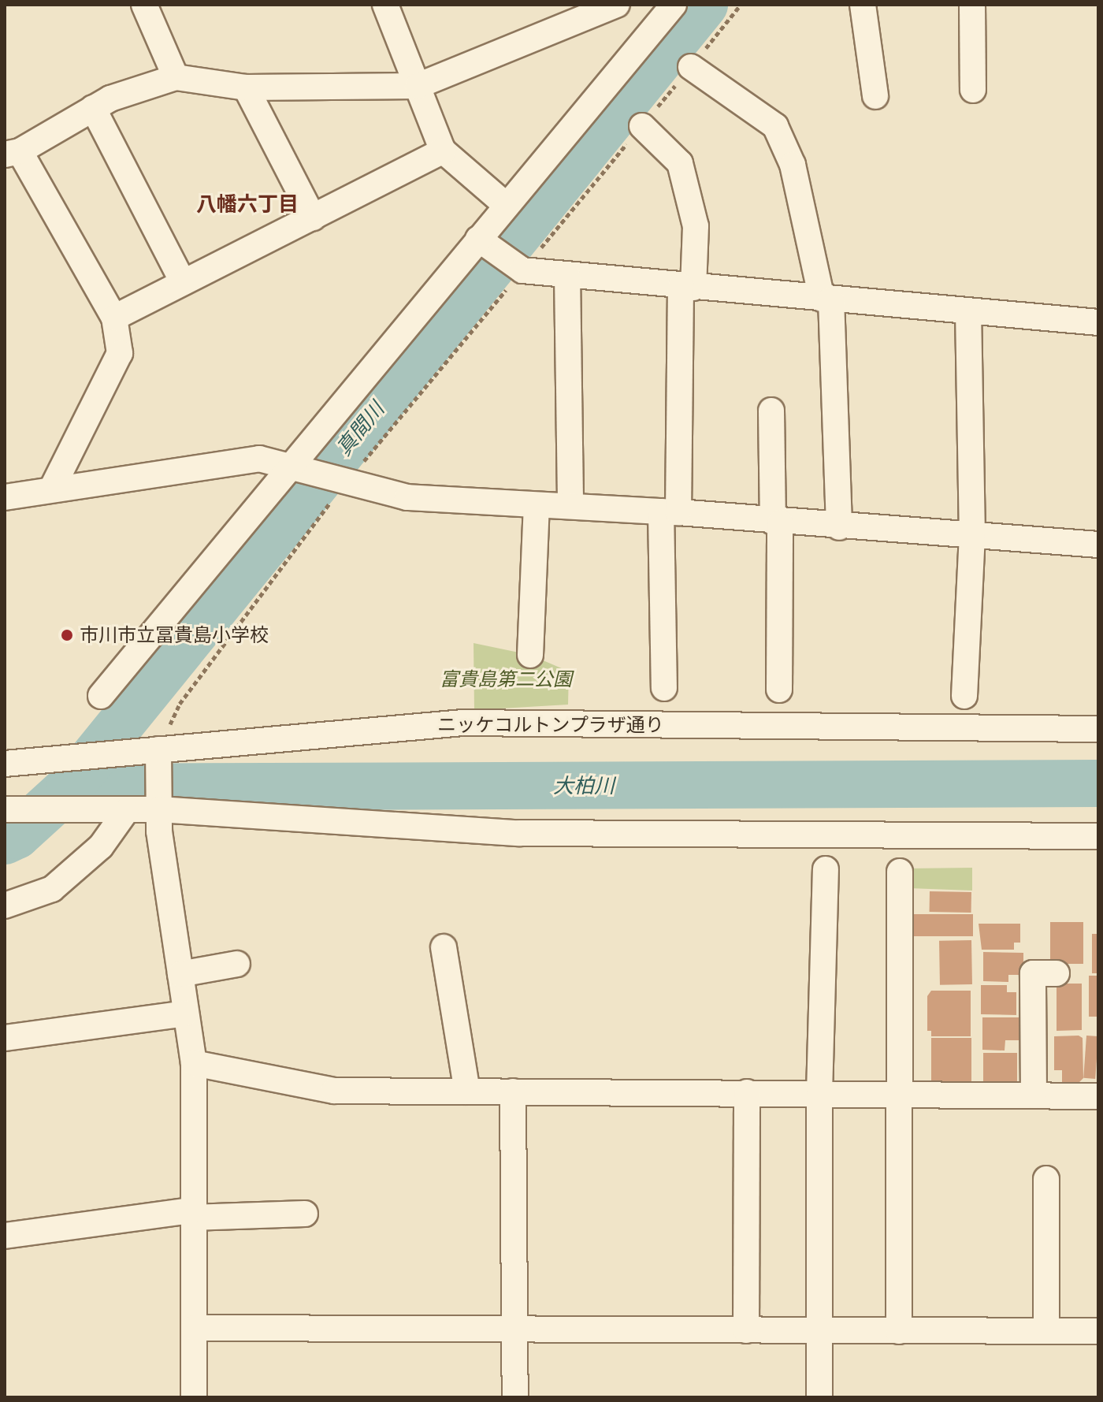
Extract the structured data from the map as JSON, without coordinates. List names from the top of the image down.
{
  "streets": {
    "street": ["ニッケコルトンプラザ通り"]
  },
  "districts": ["八幡六丁目"],
  "water": ["真間川", "大柏川"],
  "parks": ["富貴島第二公園"],
  "places": ["市川市立冨貴島小学校"]
}
